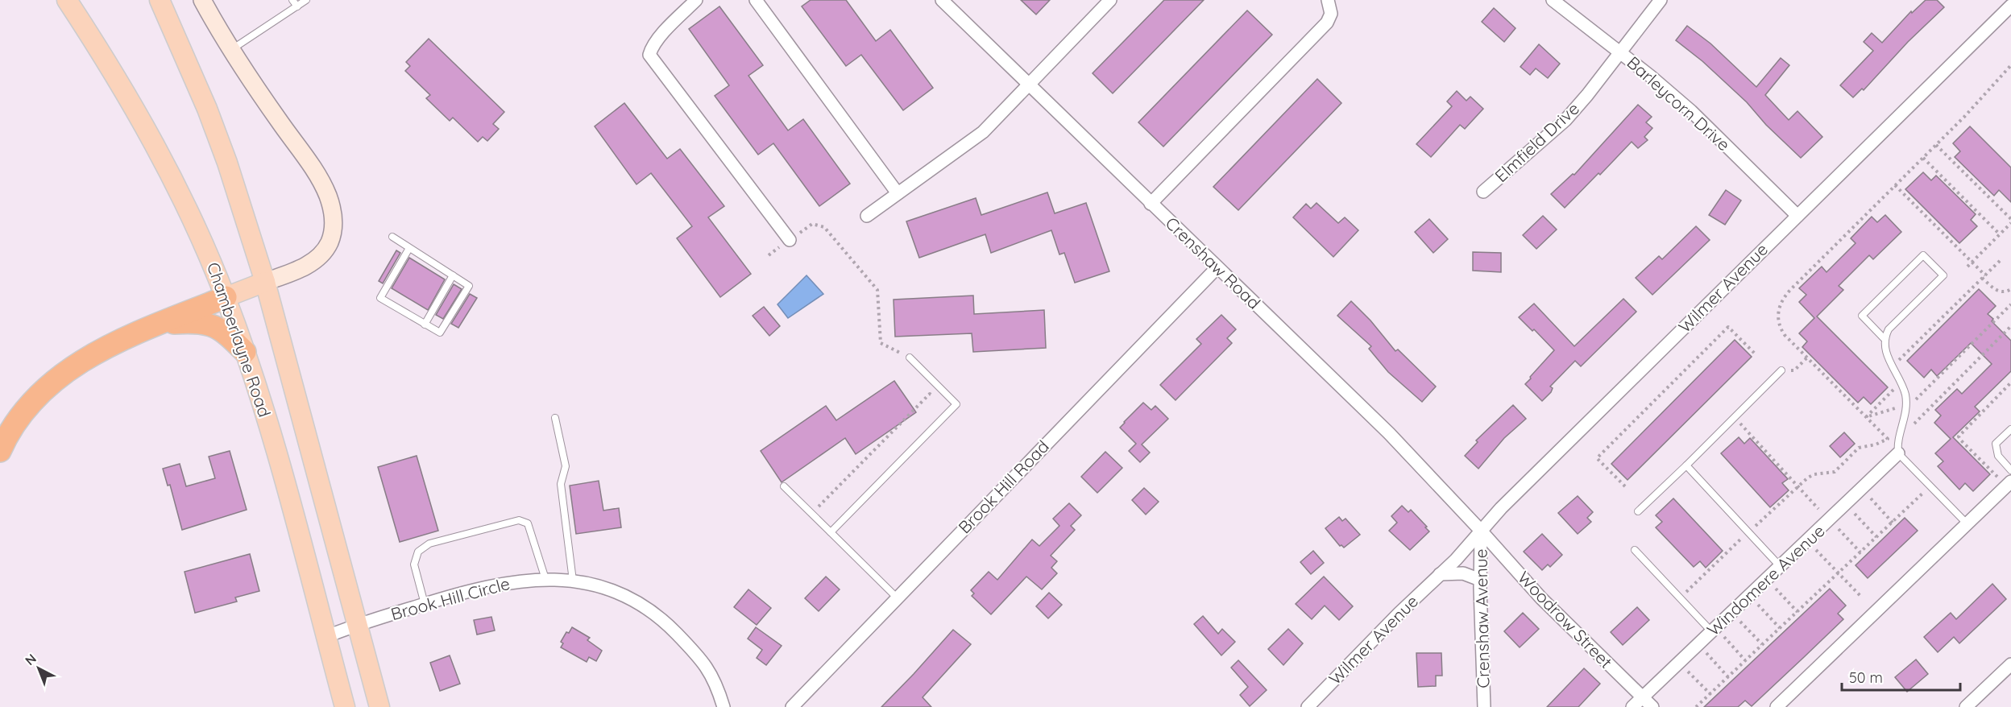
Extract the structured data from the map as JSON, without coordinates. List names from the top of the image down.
{
  "streets": {
    "main road": ["Chamberlayne Road"],
    "street": [
      "Barleycorn Drive",
      "Elmfield Drive",
      "Crenshaw Road",
      "Wilmer Avenue",
      "Brook Hill Road",
      "Windomere Avenue",
      "Brook Hill Circle",
      "Crenshaw Avenue",
      "Woodrow Street"
    ]
  },
  "crossings": [
    ["Barleycorn Drive", "Elmfield Drive"],
    ["Barleycorn Drive", "Wilmer Avenue"],
    ["Crenshaw Road", "Wilmer Avenue"],
    ["Crenshaw Road", "Brook Hill Road"],
    ["Crenshaw Road", "Crenshaw Avenue"],
    ["Crenshaw Road", "Woodrow Street"],
    ["Wilmer Avenue", "Crenshaw Avenue"],
    ["Wilmer Avenue", "Woodrow Street"],
    ["Chamberlayne Road", "Brook Hill Circle"],
    ["Windomere Avenue", "Woodrow Street"],
    ["Crenshaw Avenue", "Woodrow Street"]
  ],
  "scale_bar": "50 m",
  "north": "top left"
}
